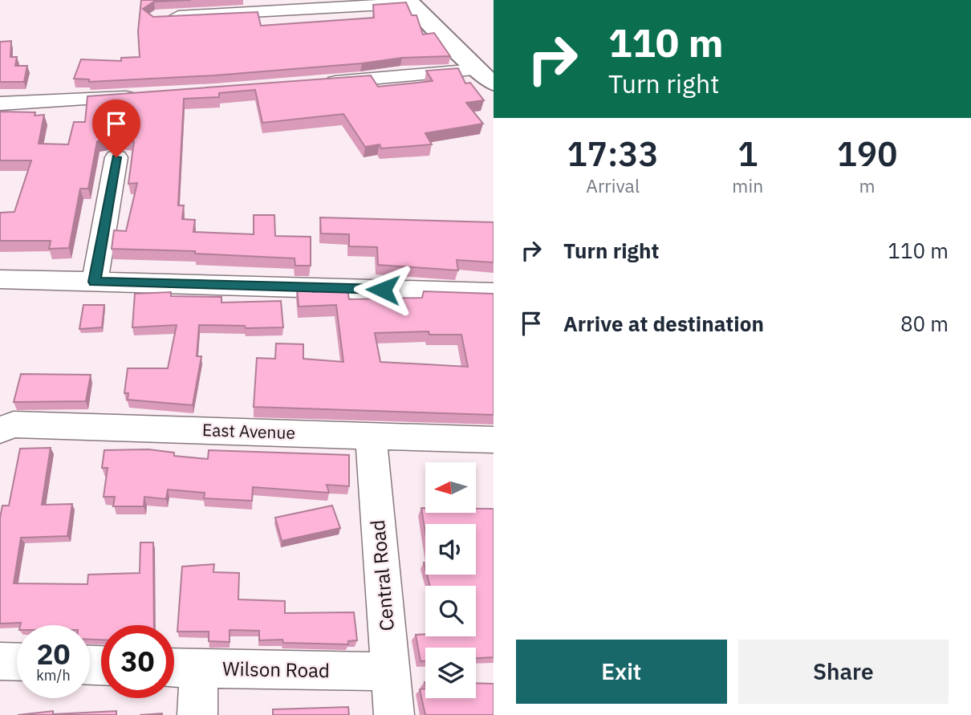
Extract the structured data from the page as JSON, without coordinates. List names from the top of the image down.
{
  "streets": {
    "street": ["East Avenue", "Central Road", "Wilson Road"]
  },
  "crossings": [
    ["East Avenue", "Central Road"],
    ["Central Road", "Wilson Road"]
  ],
  "north": "left",
  "page": {
    "turn": ["110 m", "Turn right"],
    "eta": [
      "17:33",
      "Arrival",
      "1",
      "min",
      "190",
      "m"
    ],
    "list": [
      {
        "name": "Turn right",
        "value": "110 m"
      },
      {
        "name": "Arrive at destination",
        "value": "80 m"
      }
    ],
    "speed": "20 km/h",
    "limit": "30",
    "buttons": ["Exit", "Share"]
  }
}
